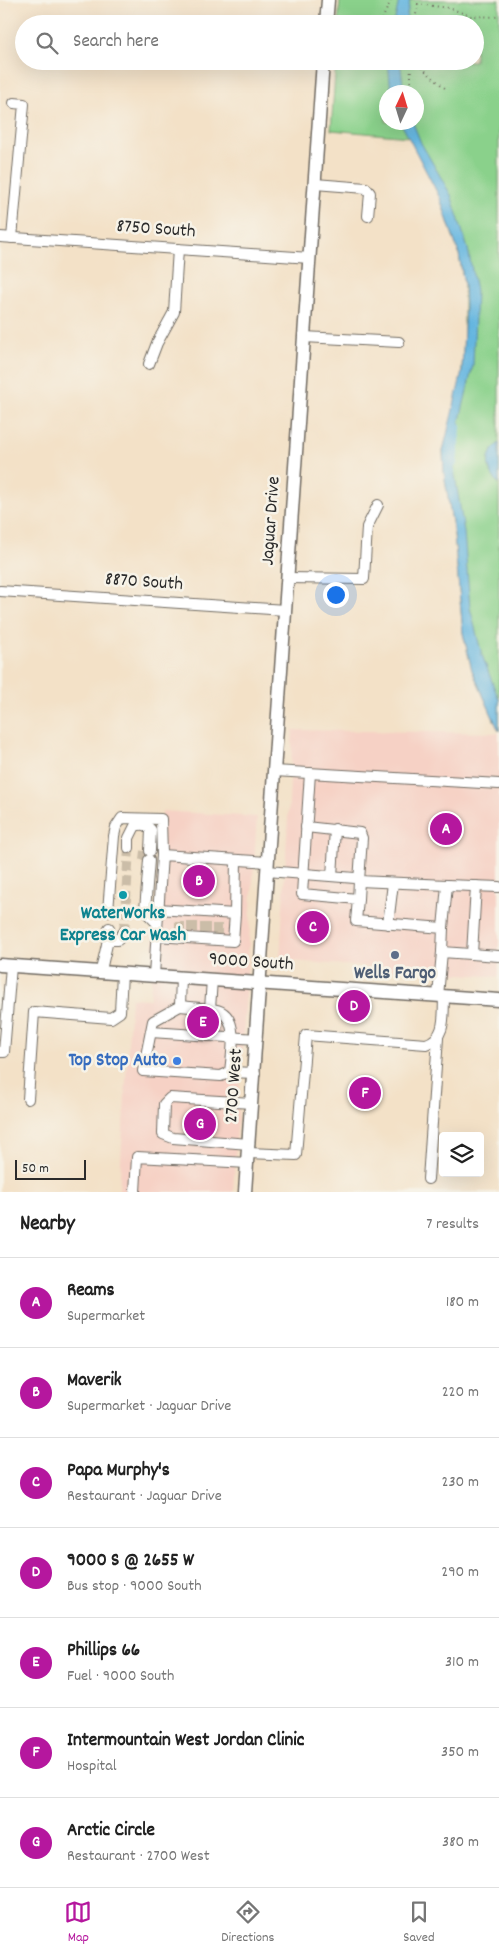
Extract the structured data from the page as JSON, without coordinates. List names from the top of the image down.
{
  "streets": {
    "main road": ["Jaguar Drive", "9000 South", "2700 West"],
    "street": ["8750 South", "8870 South"]
  },
  "crossings": [
    ["8750 South", "Jaguar Drive"],
    ["Jaguar Drive", "8870 South"],
    ["Jaguar Drive", "9000 South"],
    ["Jaguar Drive", "2700 West"],
    ["9000 South", "2700 West"]
  ],
  "places": ["WaterWorks Express Car Wash", "Wells Fargo", "Top Stop Auto"],
  "scale_bar": "50 m",
  "north": "top",
  "page": {
    "search": "Search here",
    "pins": [
      "A",
      "B",
      "C",
      "D",
      "E",
      "F",
      "G"
    ],
    "scale": "50 m",
    "heading": ["Nearby", "7 results"],
    "list": [
      {
        "mark": "A",
        "name": "Reams",
        "note": "Supermarket",
        "value": "180 m"
      },
      {
        "mark": "B",
        "name": "Maverik",
        "note": "Supermarket · Jaguar Drive",
        "value": "220 m"
      },
      {
        "mark": "C",
        "name": "Papa Murphy's",
        "note": "Restaurant · Jaguar Drive",
        "value": "230 m"
      },
      {
        "mark": "D",
        "name": "9000 S @ 2655 W",
        "note": "Bus stop · 9000 South",
        "value": "290 m"
      },
      {
        "mark": "E",
        "name": "Phillips 66",
        "note": "Fuel · 9000 South",
        "value": "310 m"
      },
      {
        "mark": "F",
        "name": "Intermountain West Jordan Clinic",
        "note": "Hospital",
        "value": "350 m"
      },
      {
        "mark": "G",
        "name": "Arctic Circle",
        "note": "Restaurant · 2700 West",
        "value": "380 m"
      }
    ],
    "nav": ["Map", "Directions", "Saved"]
  }
}
